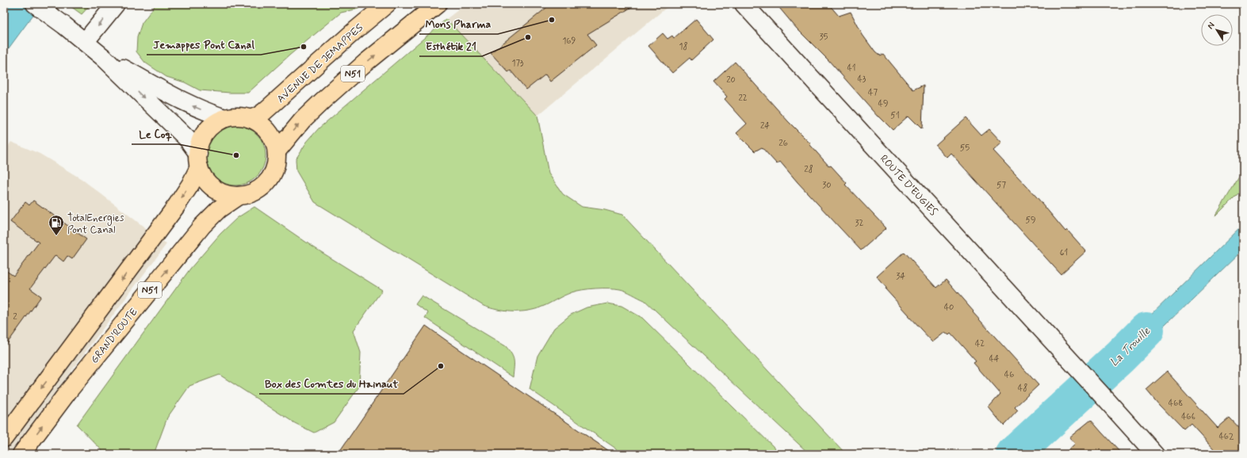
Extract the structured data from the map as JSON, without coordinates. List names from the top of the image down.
{
  "streets": {
    "main road": ["AVENUE DE JEMAPPES", "N51", "GRAND'ROUTE"],
    "street": ["ROUTE D'EUGIES"]
  },
  "crossings": [
    ["AVENUE DE JEMAPPES", "N51"],
    ["AVENUE DE JEMAPPES", "GRAND'ROUTE"],
    ["N51", "GRAND'ROUTE"]
  ],
  "water": ["La Trouille"],
  "places": {
    "other": [
      "Mons Pharma",
      "Esthétik 21",
      "Jemappes Pont Canal",
      "Le Coq",
      "Box des Comtes du Hainaut"
    ],
    "fuel station": ["TotalEnergies Pont Canal"]
  },
  "house_numbers": [
    "35",
    "169",
    "18",
    "173",
    "41",
    "43",
    "20",
    "47",
    "22",
    "49",
    "51",
    "24",
    "26",
    "55",
    "28",
    "30",
    "57",
    "59",
    "32",
    "61",
    "34",
    "40",
    "2",
    "42",
    "44",
    "46",
    "48",
    "468",
    "466",
    "462"
  ],
  "north": "top left"
}
